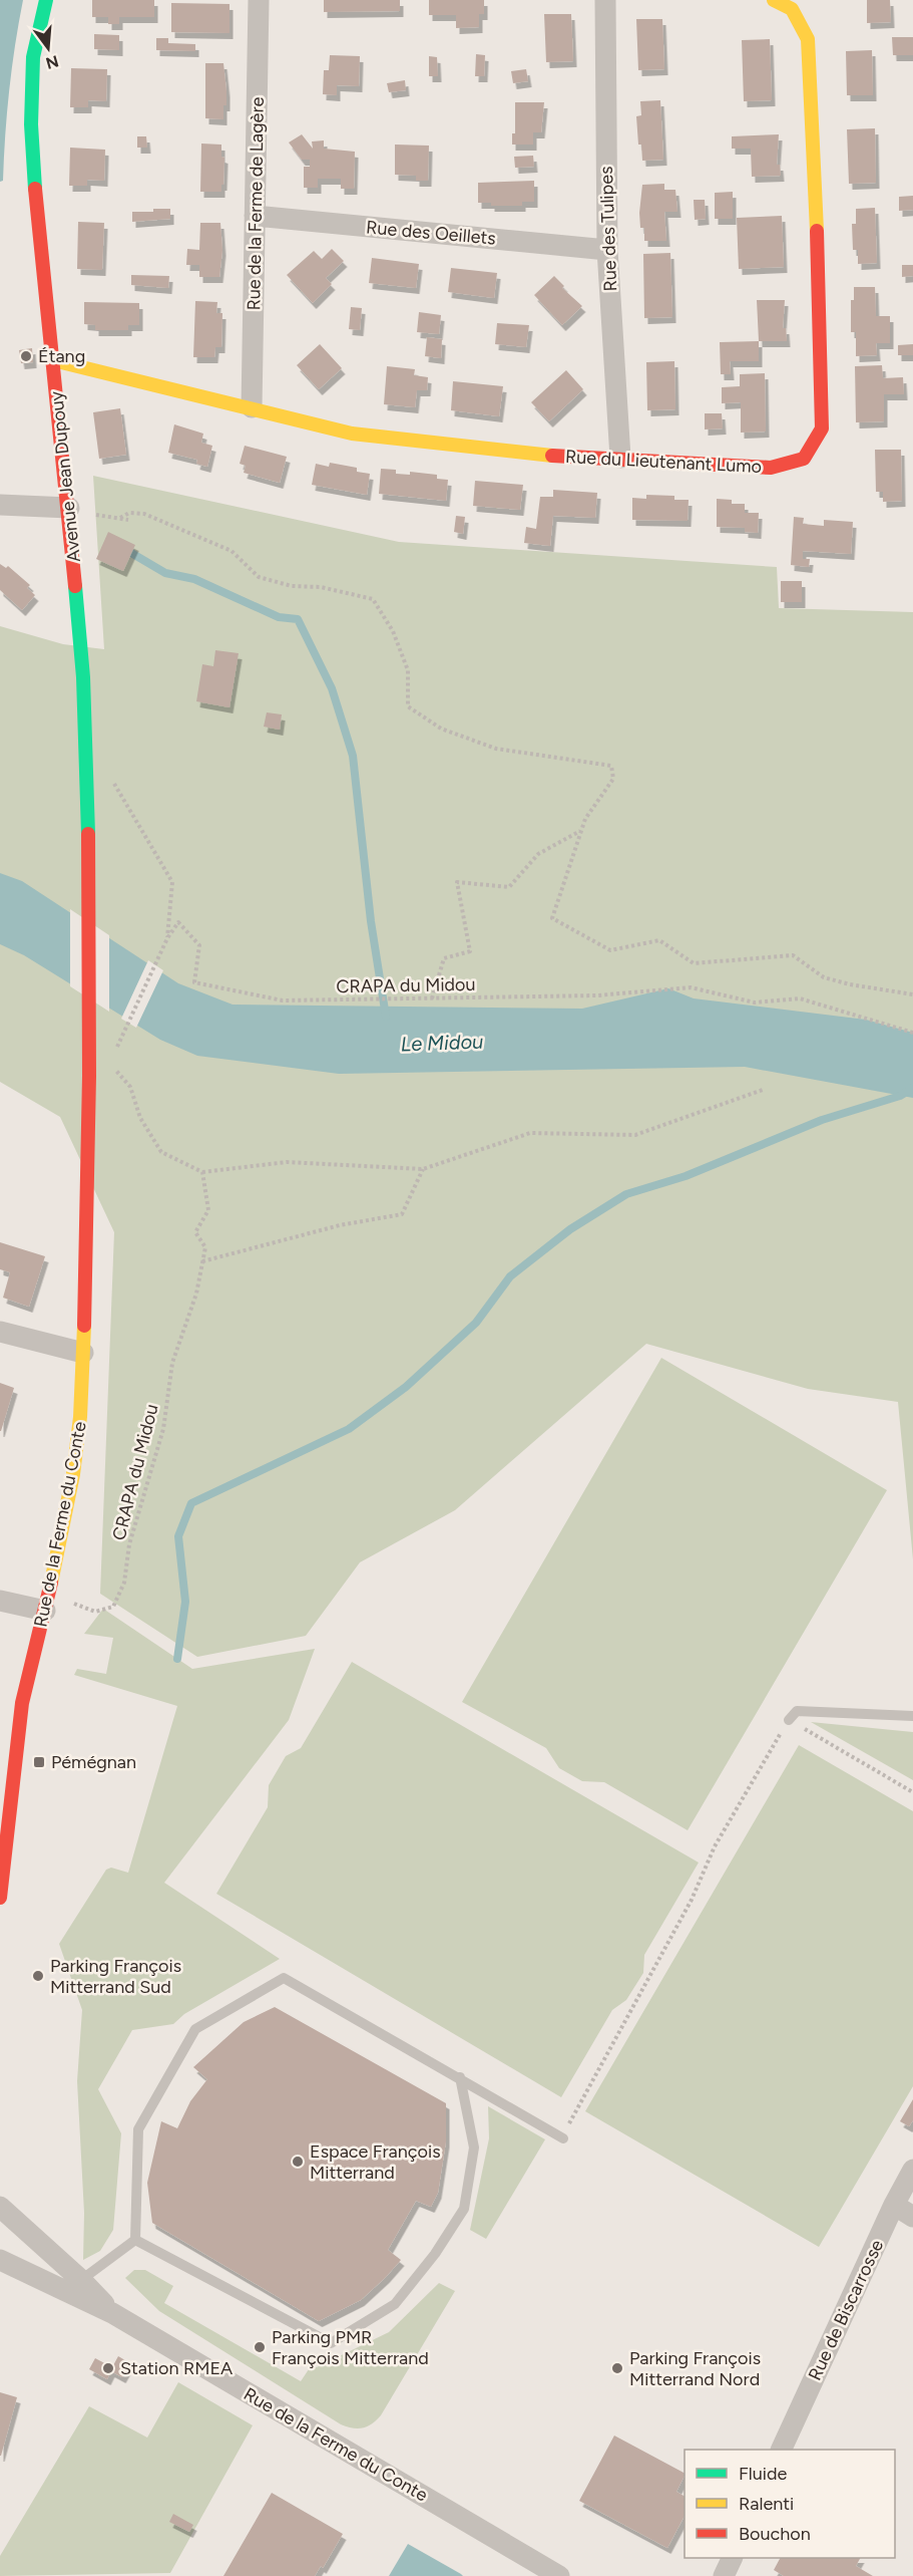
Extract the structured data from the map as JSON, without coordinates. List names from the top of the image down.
{
  "streets": {
    "street": [
      "Rue de la Ferme de Lagère",
      "Rue des Tulipes",
      "Rue des Oeillets",
      "Rue du Lieutenant Lumo",
      "Avenue Jean Dupouy",
      "Rue de la Ferme du Conte",
      "Rue de Biscarrosse"
    ],
    "path": ["CRAPA du Midou"]
  },
  "crossings": [
    ["Rue de la Ferme de Lagère", "Rue des Oeillets"],
    ["Rue de la Ferme de Lagère", "Rue du Lieutenant Lumo"],
    ["Rue des Tulipes", "Rue des Oeillets"],
    ["Rue des Tulipes", "Rue du Lieutenant Lumo"],
    ["Rue du Lieutenant Lumo", "Avenue Jean Dupouy"],
    ["Avenue Jean Dupouy", "Rue de la Ferme du Conte"]
  ],
  "water": ["Le Midou"],
  "places": {
    "other": [
      "Étang",
      "Parking François Mitterrand Sud",
      "Espace François Mitterrand",
      "Parking PMR François Mitterrand",
      "Station RMEA",
      "Parking François Mitterrand Nord"
    ],
    "transit": ["Pémégnan"]
  },
  "legend": ["Fluide", "Ralenti", "Bouchon"],
  "north": "bottom"
}
